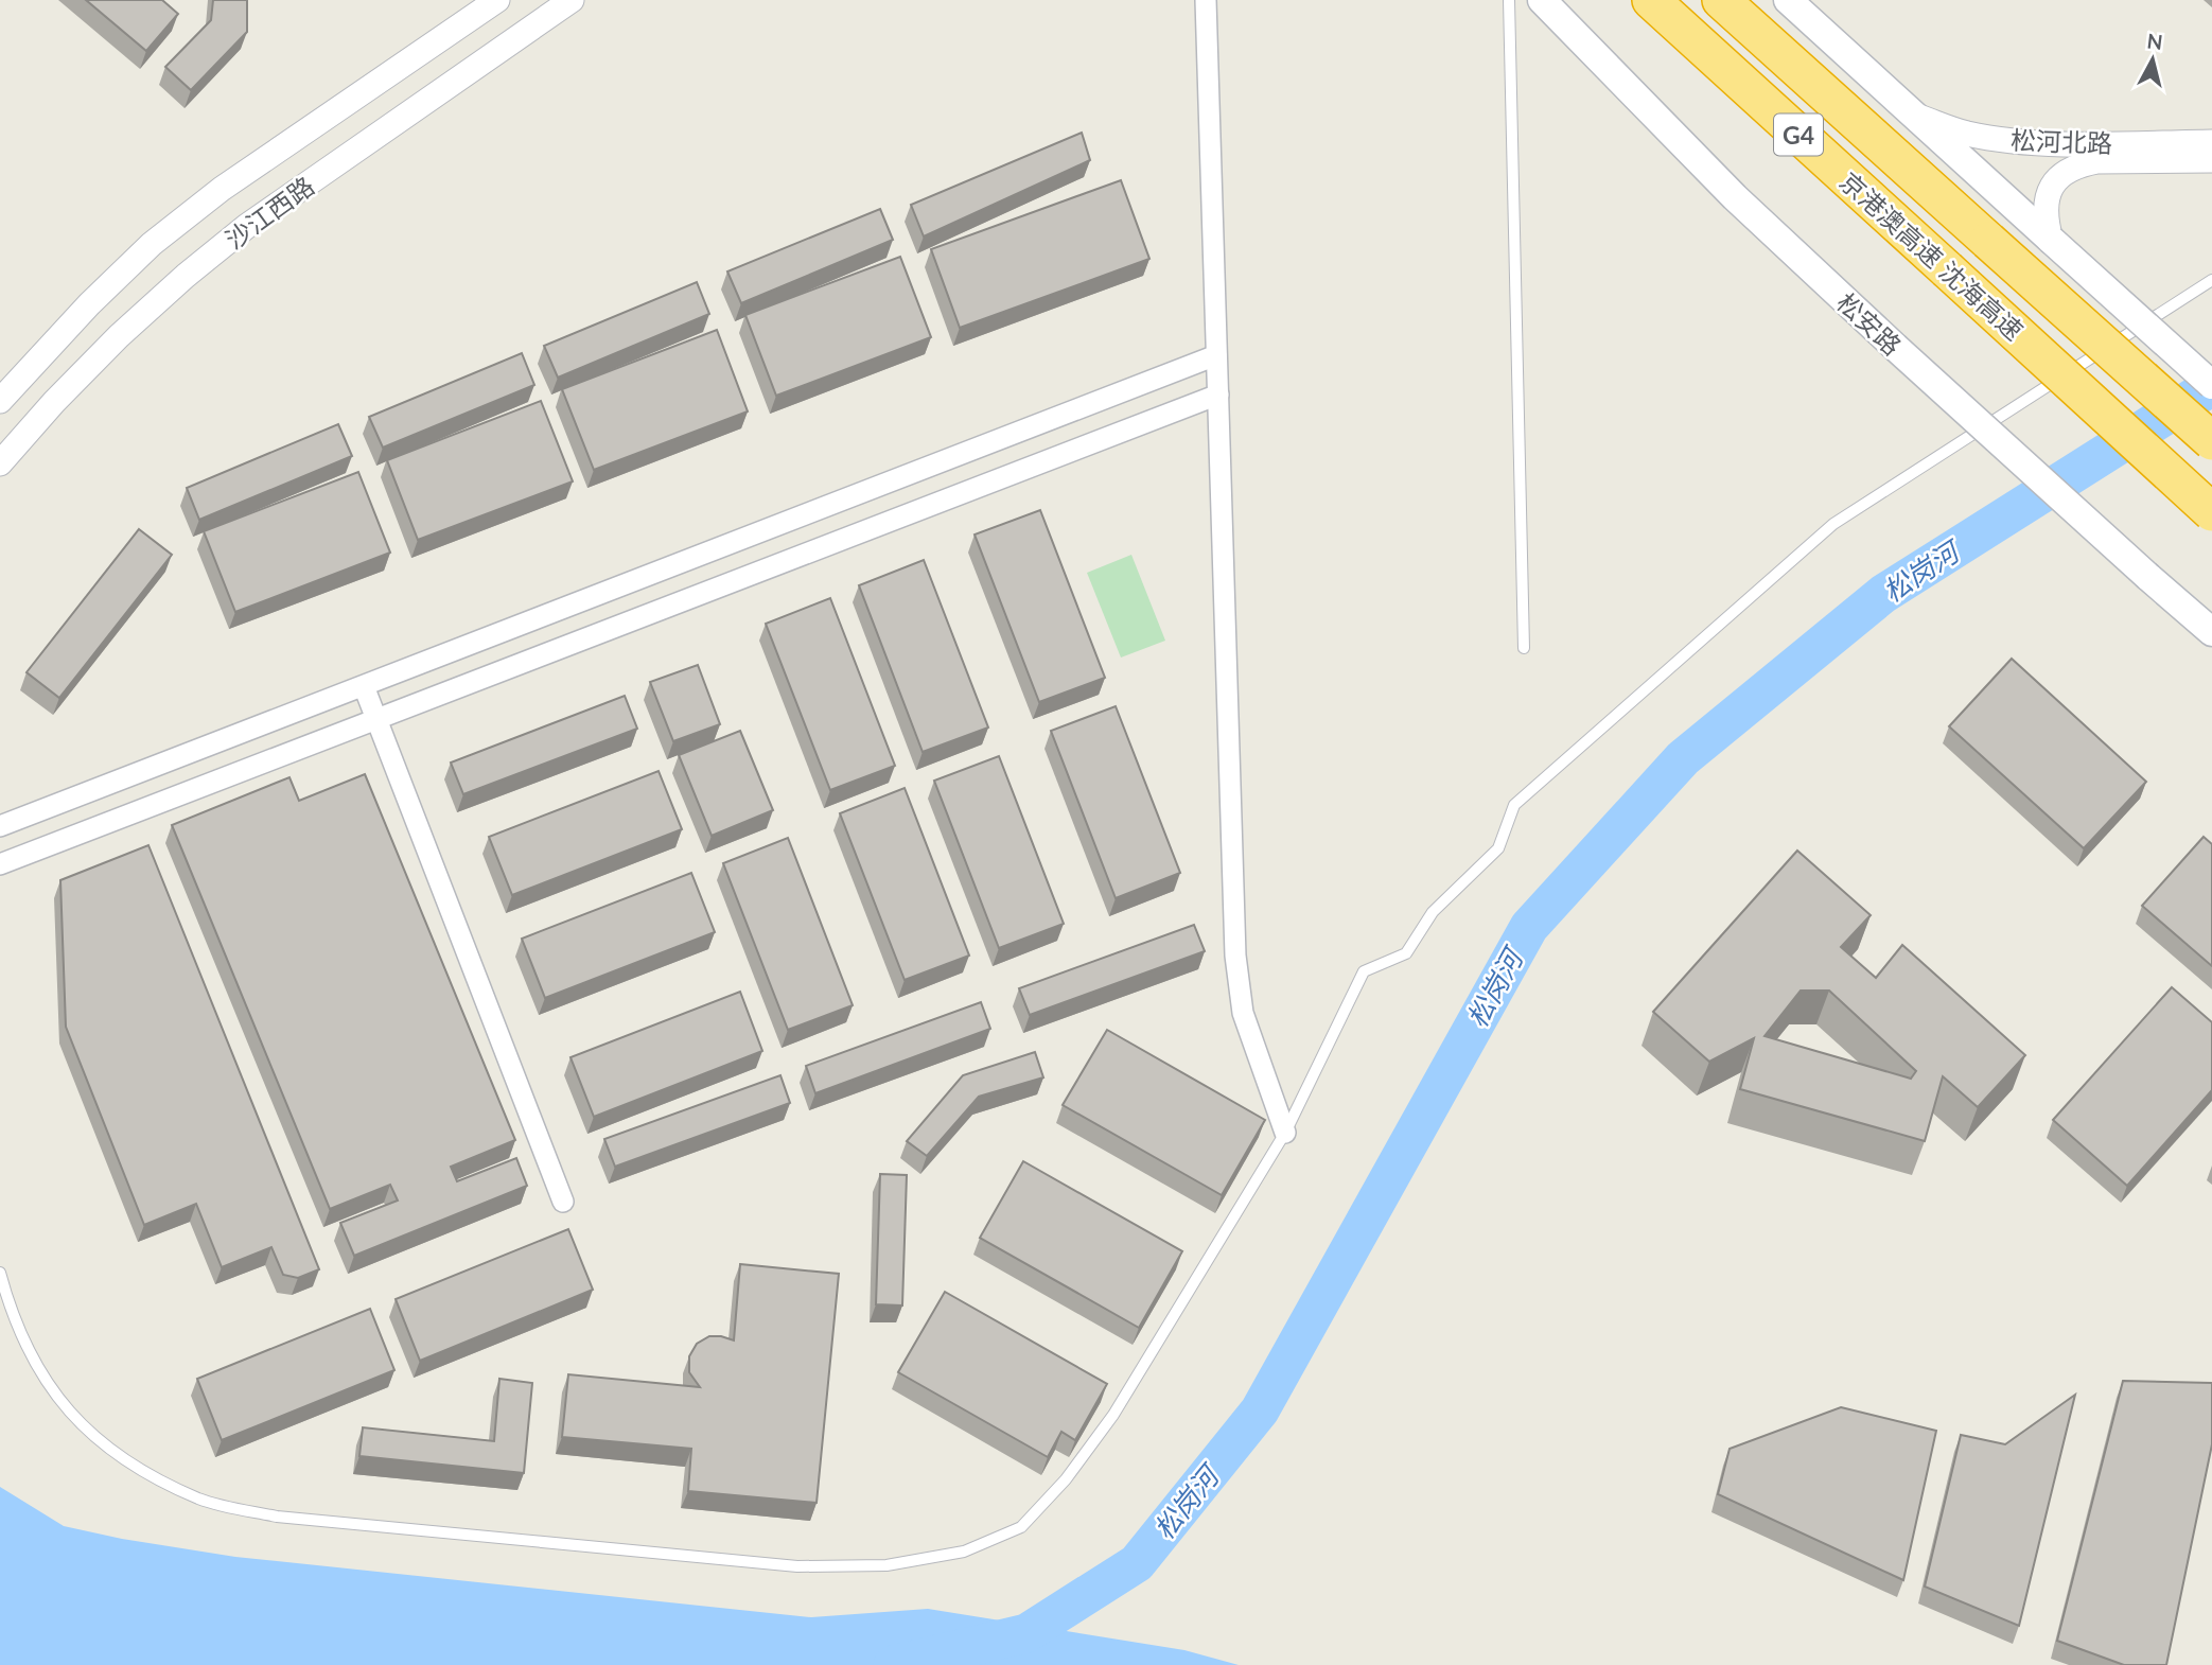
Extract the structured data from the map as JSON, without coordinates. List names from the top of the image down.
{
  "streets": {
    "highway": ["G4", "京港澳高速 沈海高速"],
    "main road": ["松安路"],
    "street": ["松河北路", "沙江西路"]
  },
  "water": ["松岗河"],
  "north": "top"
}
